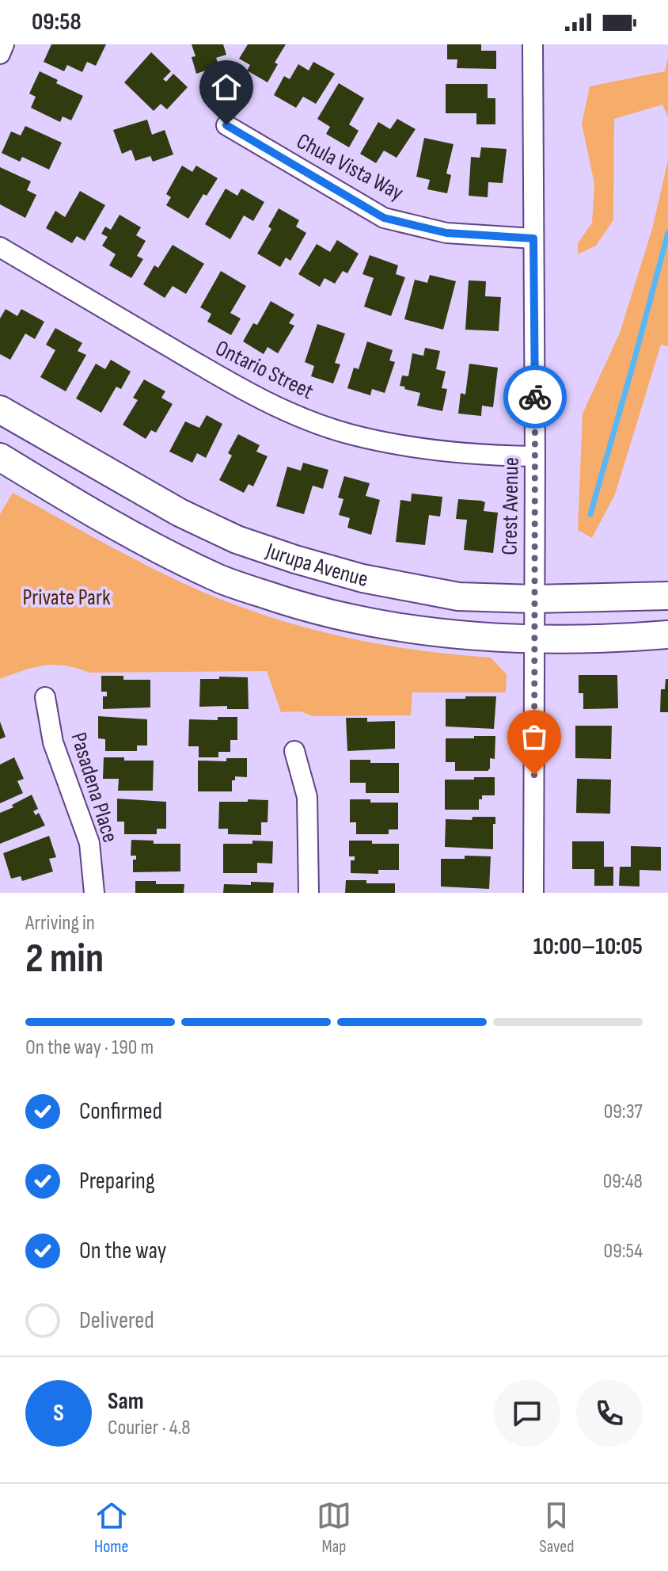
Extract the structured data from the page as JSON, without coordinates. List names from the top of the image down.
{
  "streets": {
    "main road": ["Jurupa Avenue"],
    "street": [
      "Chula Vista Way",
      "Ontario Street",
      "Crest Avenue",
      "Pasadena Place"
    ]
  },
  "crossings": [
    ["Chula Vista Way", "Crest Avenue"],
    ["Ontario Street", "Crest Avenue"],
    ["Crest Avenue", "Jurupa Avenue"]
  ],
  "parks": ["Private Park"],
  "page": {
    "status": "09:58",
    "heading": ["2 min", "Arriving in", "10:00–10:05"],
    "panel": ["Sam", "Courier · 4.8"],
    "bar": "On the way · 190 m",
    "list": [
      ["Confirmed", "09:37"],
      ["Preparing", "09:48"],
      ["On the way", "09:54"],
      "Delivered"
    ],
    "round": "S",
    "tabs": ["Home", "Map", "Saved"]
  }
}
